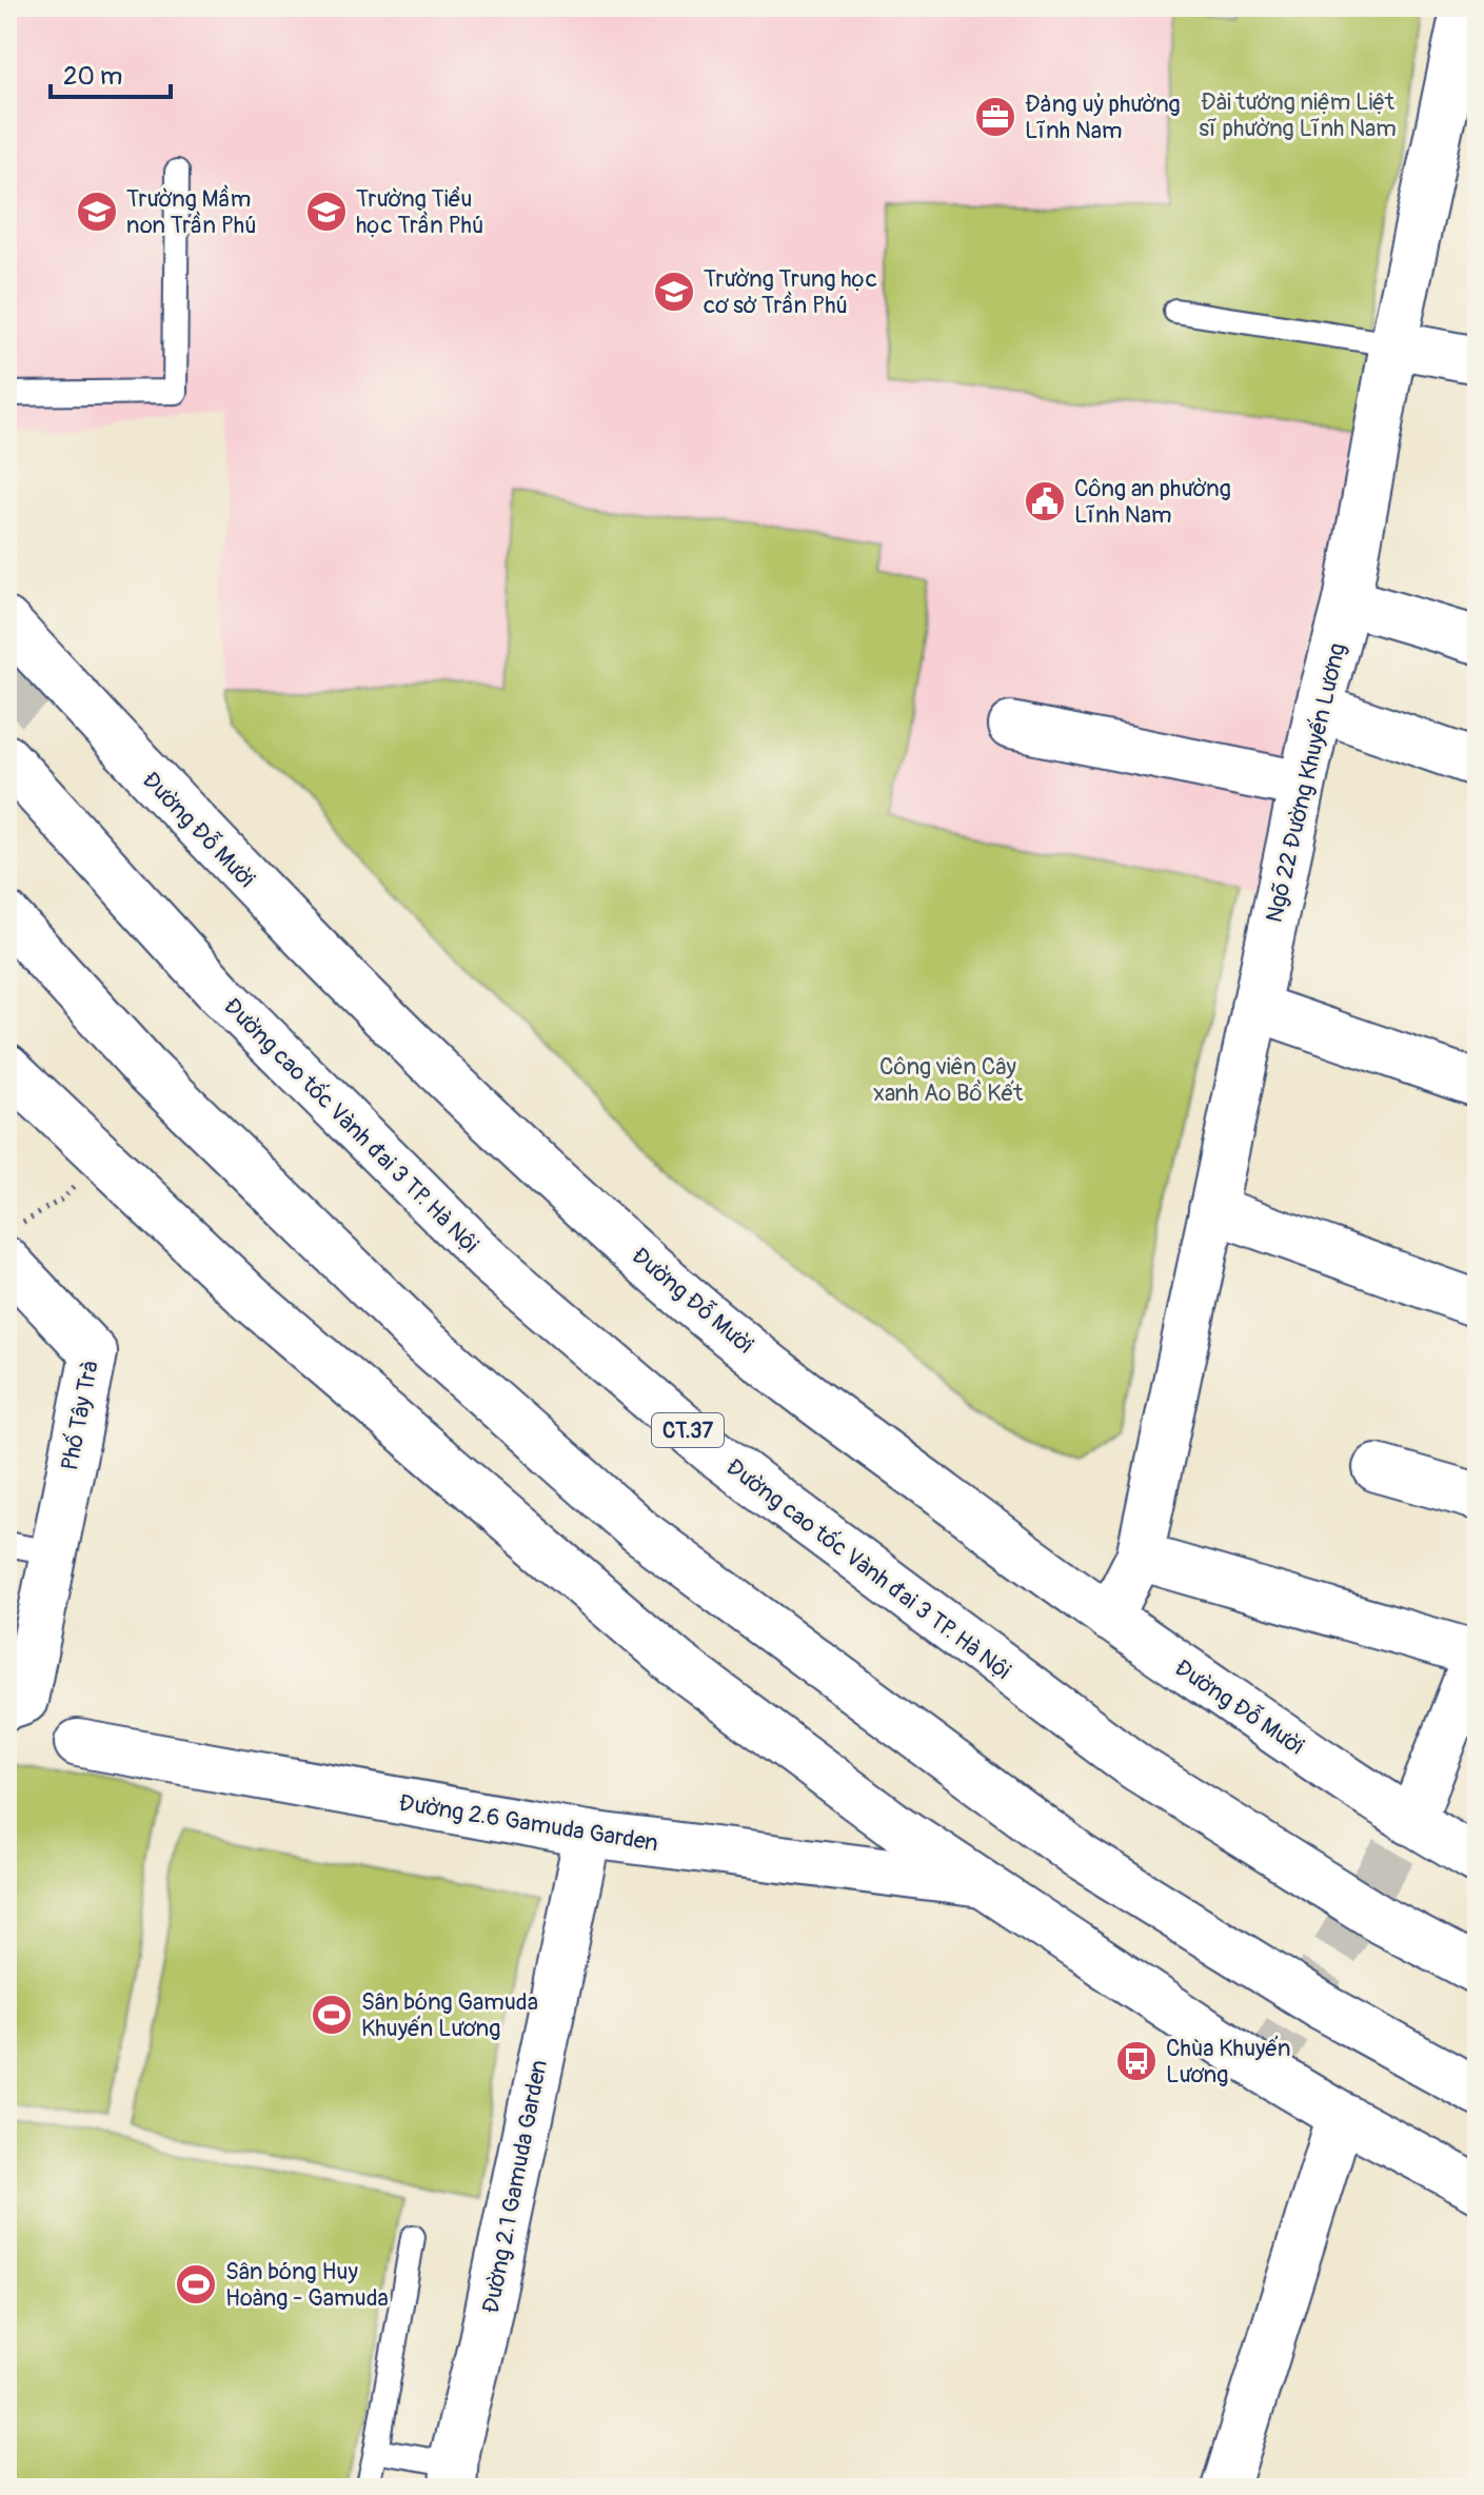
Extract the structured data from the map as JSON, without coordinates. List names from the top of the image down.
{
  "streets": {
    "main road": [
      "Ngõ 22 Đường Khuyến Lương",
      "Đường Đỗ Mười",
      "Đường cao tốc Vành đai 3 TP. Hà Nội",
      "Phố Tây Trà",
      "CT.37",
      "Đường 2.6 Gamuda Garden",
      "Đường 2.1 Gamuda Garden"
    ]
  },
  "crossings": [
    ["Ngõ 22 Đường Khuyến Lương", "Đường Đỗ Mười"],
    ["Đường 2.6 Gamuda Garden", "Đường 2.1 Gamuda Garden"]
  ],
  "parks": ["Đài tưởng niệm Liệt sĩ phường Lĩnh Nam", "Công viên Cây xanh Ao Bồ Kết"],
  "places": {
    "office": ["Đảng uỷ phường Lĩnh Nam"],
    "school or university": ["Trường Mầm non Trần Phú", "Trường Tiểu học Trần Phú", "Trường Trung học cơ sở Trần Phú"],
    "public building": ["Công an phường Lĩnh Nam"],
    "sports": ["Sân bóng Gamuda Khuyến Lương", "Sân bóng Huy Hoàng - Gamuda"],
    "bus stop": ["Chùa Khuyến Lương"]
  },
  "scale_bar": "20 m"
}
